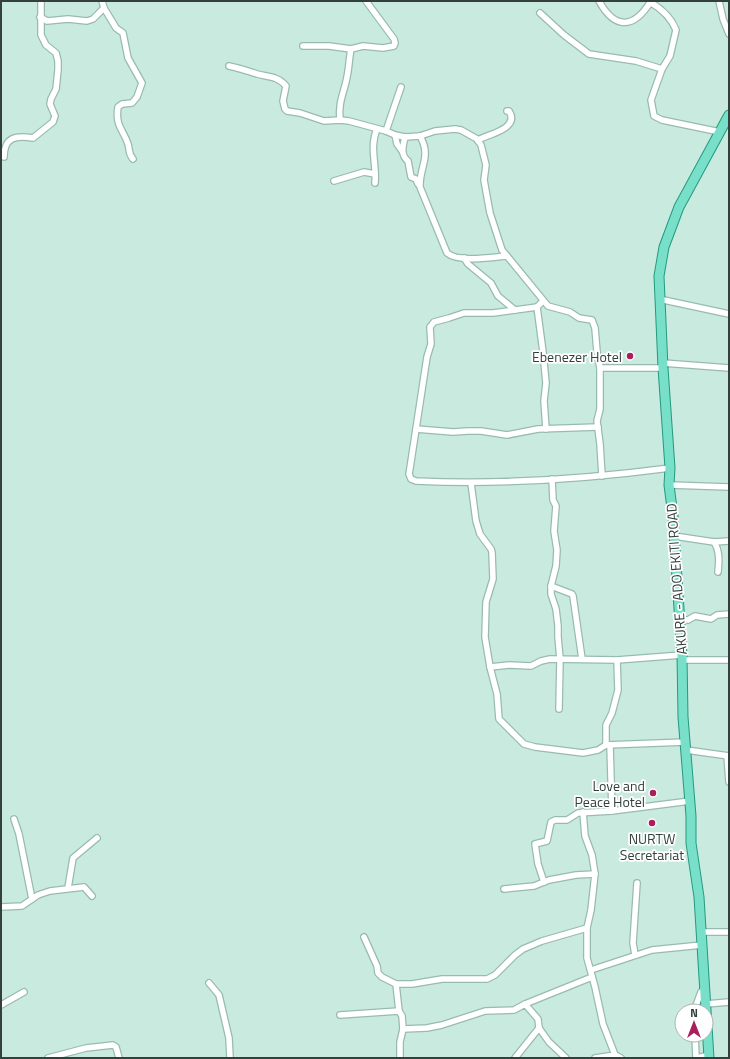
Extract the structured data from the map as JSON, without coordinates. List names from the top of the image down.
{
  "streets": {
    "main road": ["AKURE - ADO EKITI ROAD"]
  },
  "places": ["Ebenezer Hotel", "Love and Peace Hotel", "NURTW Secretariat"],
  "north": "top"
}
